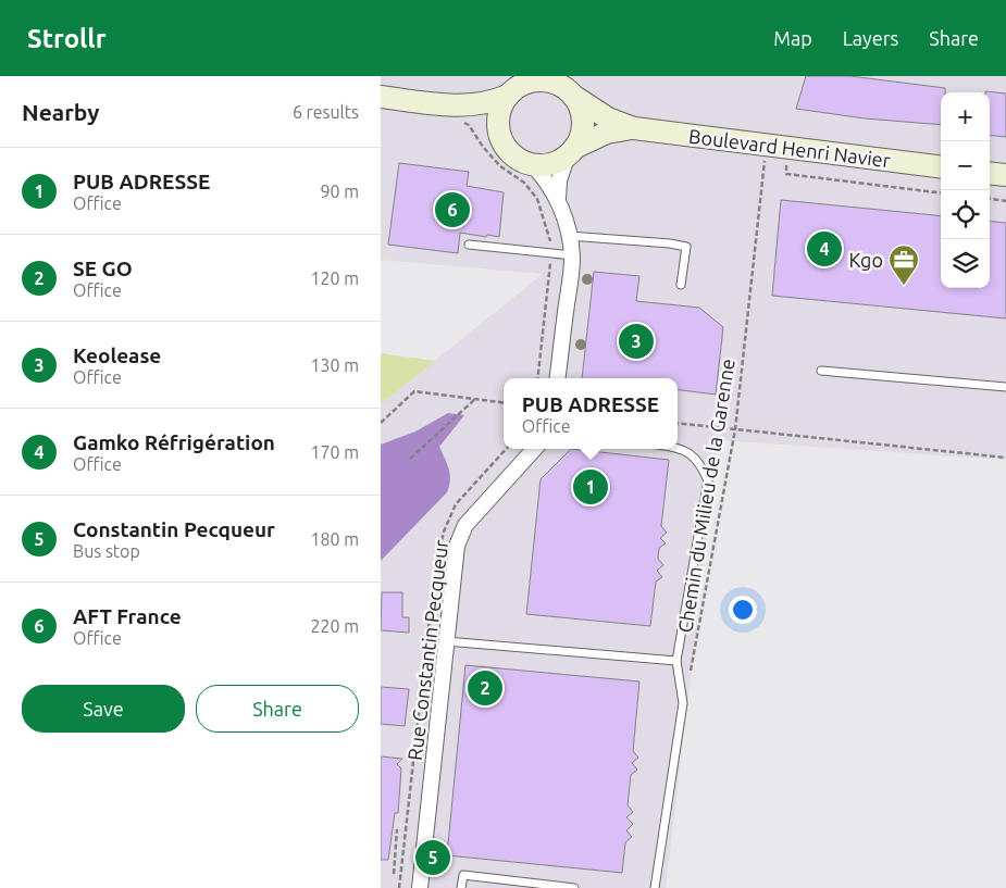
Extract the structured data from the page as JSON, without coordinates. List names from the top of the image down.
{
  "streets": {
    "main road": ["Boulevard Henri Navier"],
    "street": ["Rue Constantin Pecqueur"],
    "path": ["Chemin du Milieu de la Garenne"]
  },
  "crossings": [
    ["Boulevard Henri Navier", "Chemin du Milieu de la Garenne"]
  ],
  "places": {
    "office": ["Kgo"]
  },
  "page": {
    "header": "Strollr",
    "nav": ["Map", "Layers", "Share"],
    "heading": ["Nearby", "6 results"],
    "map_buttons": ["+", "−"],
    "list": [
      {
        "mark": "1",
        "name": "PUB ADRESSE",
        "note": "Office",
        "value": "90 m"
      },
      {
        "mark": "2",
        "name": "SE GO",
        "note": "Office",
        "value": "120 m"
      },
      {
        "mark": "3",
        "name": "Keolease",
        "note": "Office",
        "value": "130 m"
      },
      {
        "mark": "4",
        "name": "Gamko Réfrigération",
        "note": "Office",
        "value": "170 m"
      },
      {
        "mark": "5",
        "name": "Constantin Pecqueur",
        "note": "Bus stop",
        "value": "180 m"
      },
      {
        "mark": "6",
        "name": "AFT France",
        "note": "Office",
        "value": "220 m"
      }
    ],
    "pins": [
      "6",
      "4",
      "3",
      "1",
      "2",
      "5"
    ],
    "popup": ["PUB ADRESSE", "Office"],
    "buttons": ["Save", "Share"]
  }
}
